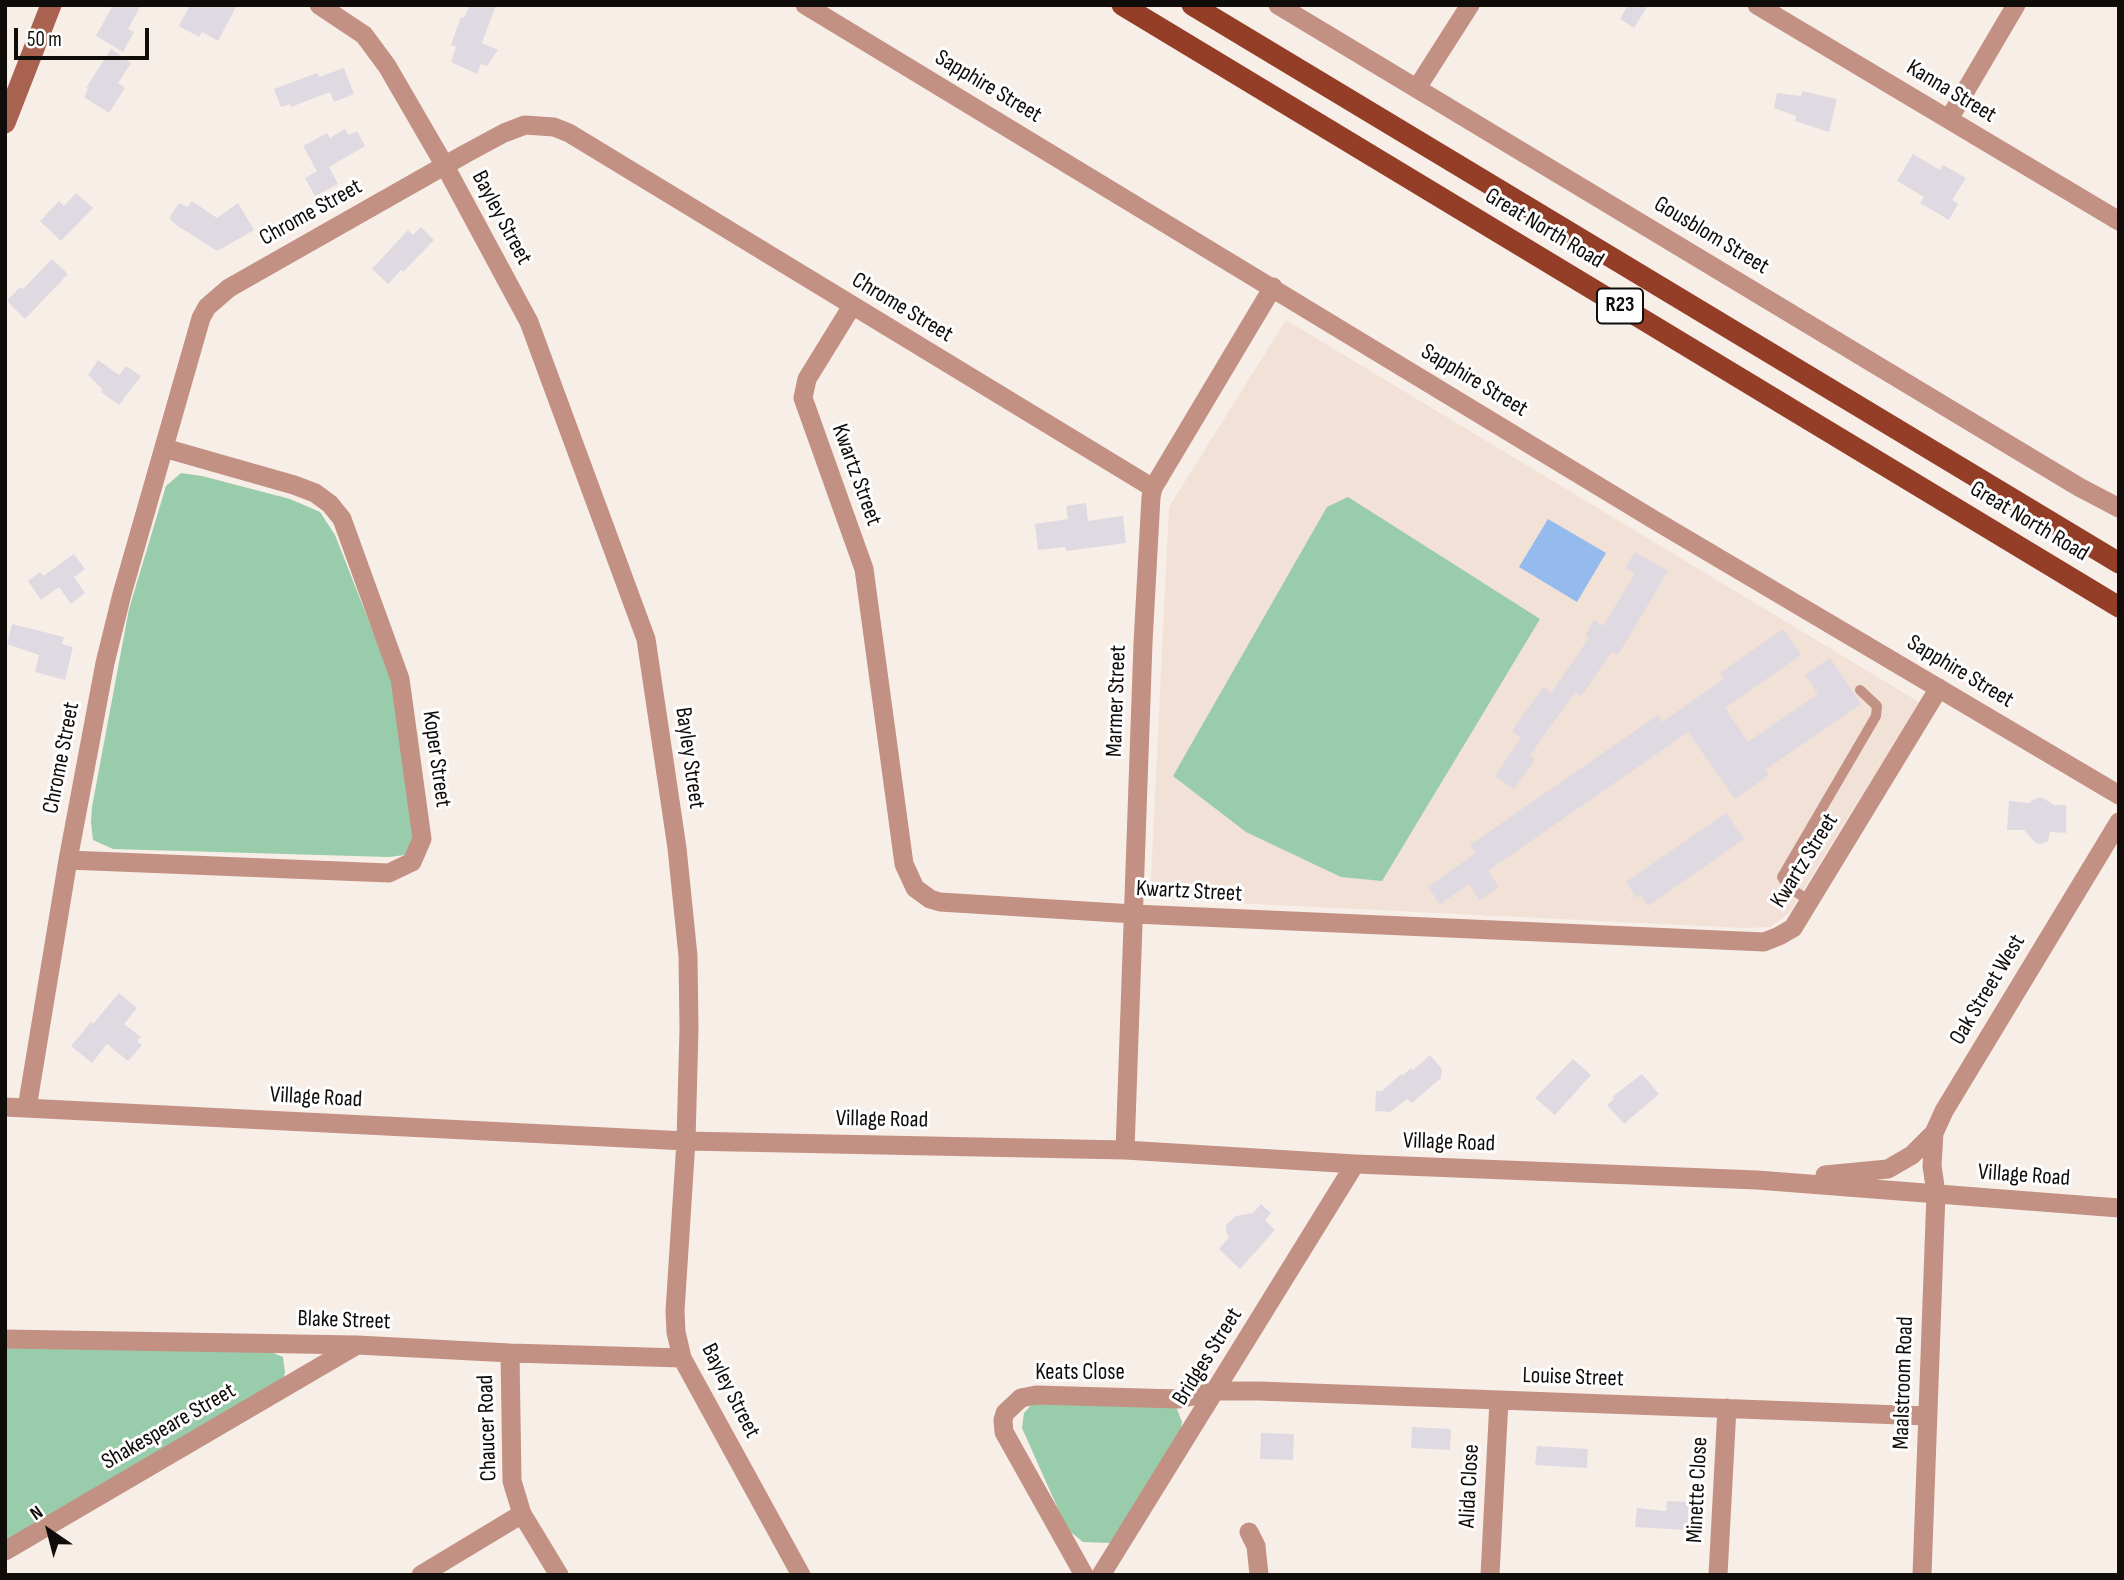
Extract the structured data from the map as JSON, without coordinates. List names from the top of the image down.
{
  "streets": {
    "main road": ["Great North Road", "R23"],
    "street": [
      "Sapphire Street",
      "Kanna Street",
      "Chrome Street",
      "Bayley Street",
      "Gousblom Street",
      "Kwartz Street",
      "Marmer Street",
      "Koper Street",
      "Oak Street West",
      "Village Road",
      "Blake Street",
      "Bridges Street",
      "Keats Close",
      "Louise Street",
      "Maalstroom Road",
      "Shakespeare Street",
      "Chaucer Road",
      "Alida Close",
      "Minette Close"
    ]
  },
  "crossings": [
    ["Sapphire Street", "Kwartz Street"],
    ["Sapphire Street", "Marmer Street"],
    ["Chrome Street", "Bayley Street"],
    ["Chrome Street", "Kwartz Street"],
    ["Chrome Street", "Marmer Street"],
    ["Chrome Street", "Koper Street"],
    ["Chrome Street", "Village Road"],
    ["Bayley Street", "Village Road"],
    ["Bayley Street", "Blake Street"],
    ["Kwartz Street", "Marmer Street"],
    ["Marmer Street", "Village Road"],
    ["Oak Street West", "Village Road"],
    ["Oak Street West", "Maalstroom Road"],
    ["Village Road", "Bridges Street"],
    ["Village Road", "Maalstroom Road"],
    ["Blake Street", "Shakespeare Street"],
    ["Blake Street", "Chaucer Road"],
    ["Bridges Street", "Keats Close"],
    ["Bridges Street", "Louise Street"],
    ["Keats Close", "Louise Street"],
    ["Louise Street", "Maalstroom Road"],
    ["Louise Street", "Alida Close"],
    ["Louise Street", "Minette Close"]
  ],
  "scale_bar": "50 m",
  "north": "top left"
}
